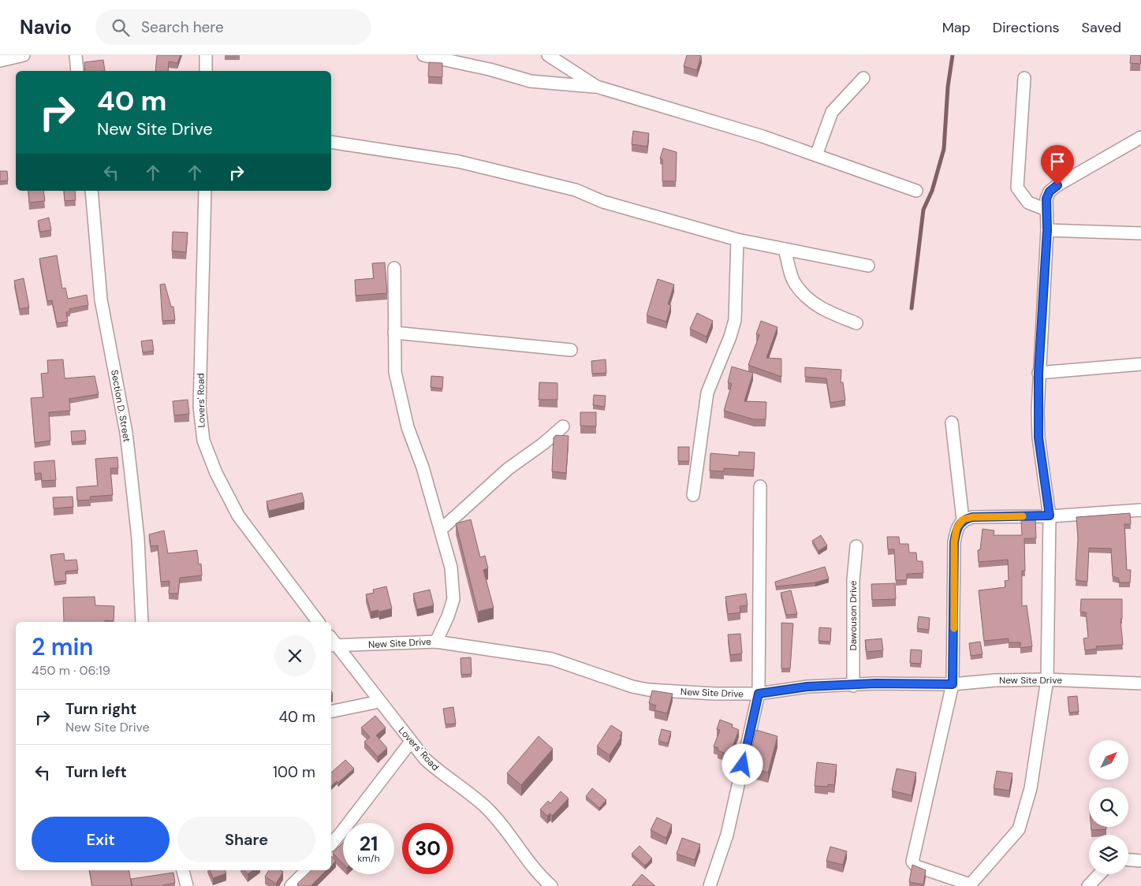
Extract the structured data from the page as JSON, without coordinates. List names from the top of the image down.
{
  "streets": {
    "street": [
      "Lovers' Road",
      "Section D. Street",
      "Dawouson Drive",
      "New Site Drive"
    ]
  },
  "crossings": [
    ["Lovers' Road", "New Site Drive"],
    ["Dawouson Drive", "New Site Drive"]
  ],
  "north": "top right",
  "page": {
    "header": "Navio",
    "search": "Search here",
    "nav": ["Map", "Directions", "Saved"],
    "turn": ["40 m", "New Site Drive"],
    "heading": ["2 min", "450 m · 06:19"],
    "list": [
      {
        "name": "Turn right",
        "note": "New Site Drive",
        "value": "40 m"
      },
      {
        "name": "Turn left",
        "value": "100 m"
      }
    ],
    "buttons": ["Exit", "Share"],
    "speed": "21 km/h",
    "limit": "30"
  }
}
